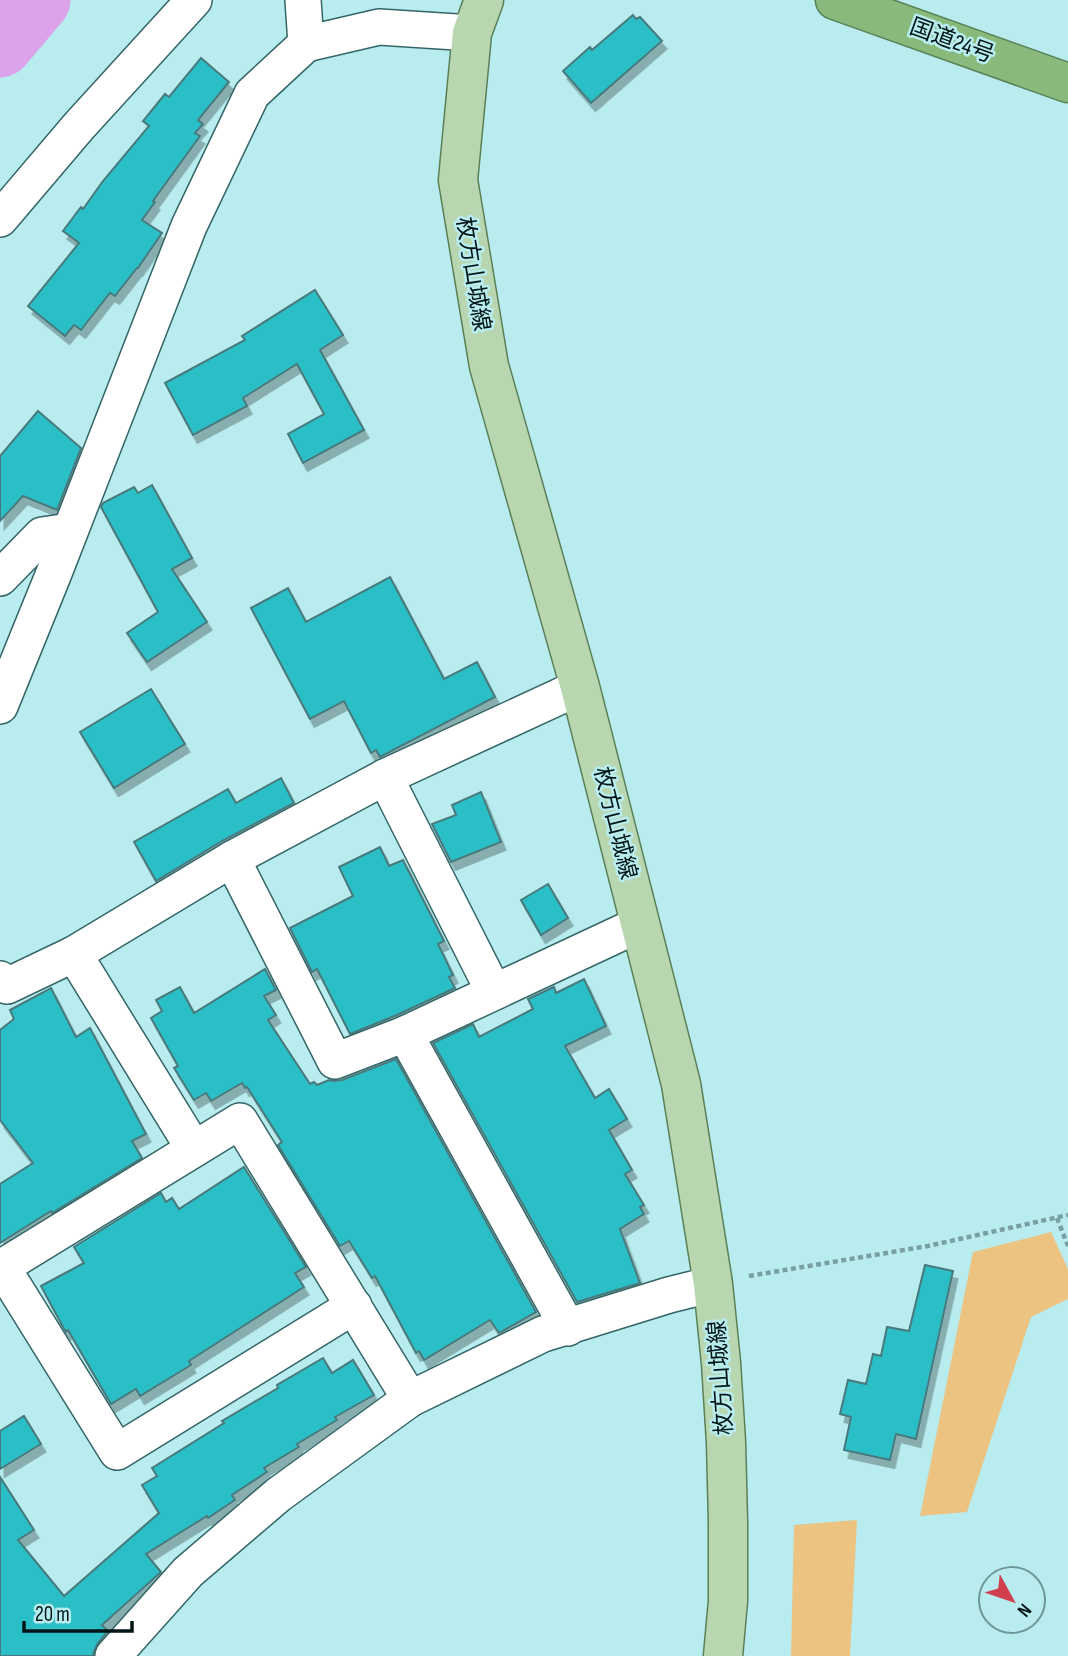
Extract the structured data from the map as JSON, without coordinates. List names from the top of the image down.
{
  "streets": {
    "highway": ["国道24号"],
    "main road": ["枚方山城線"]
  },
  "scale_bar": "20 m",
  "north": "bottom right"
}
